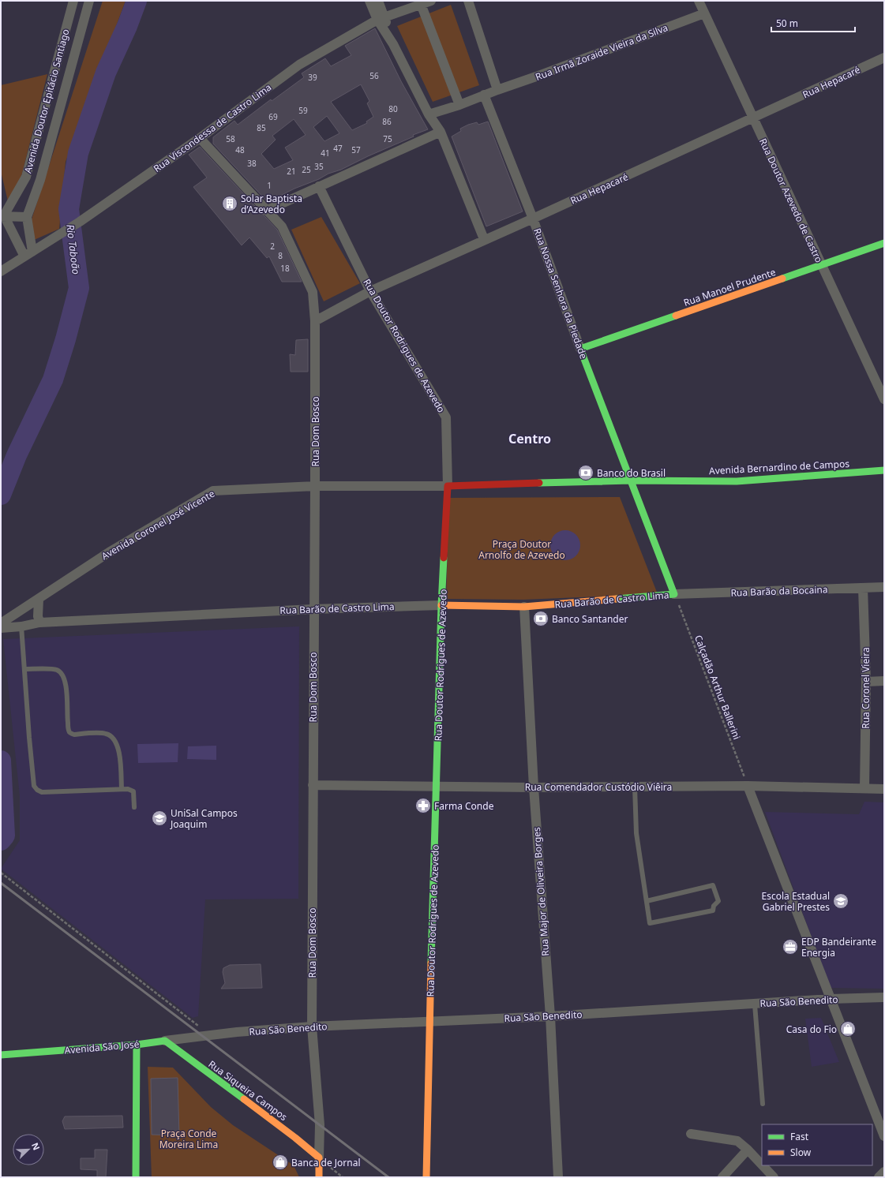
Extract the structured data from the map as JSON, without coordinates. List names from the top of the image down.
{
  "streets": {
    "street": [
      "Rua Irmã Zoraide Vieira da Silva",
      "Rua Hepacaré",
      "Avenida Doutor Epitácio Santiago",
      "Rua Viscondessa de Castro Lima",
      "Rua Doutor Azevedo de Castro",
      "Rua Manoel Prudente",
      "Rua Nossa Senhora da Piedade",
      "Rua Doutor Rodrigues de Azevedo",
      "Rua Dom Bosco",
      "Avenida Bernardino de Campos",
      "Avenida Coronel José Vicente",
      "Rua Barão da Bocaina",
      "Rua Barão de Castro Lima",
      "Rua Coronel Vieira",
      "Rua Comendador Custódio Viêira",
      "Rua Major de Oliveira Borges",
      "Rua São Benedito",
      "Avenida São José",
      "Rua Siqueira Campos"
    ],
    "path": ["Calçadão Arthur Ballerini"]
  },
  "crossings": [
    ["Rua Irmã Zoraide Vieira da Silva", "Rua Doutor Azevedo de Castro"],
    ["Rua Hepacaré", "Rua Doutor Azevedo de Castro"],
    ["Rua Hepacaré", "Rua Nossa Senhora da Piedade"],
    ["Rua Hepacaré", "Rua Doutor Rodrigues de Azevedo"],
    ["Rua Hepacaré", "Rua Dom Bosco"],
    ["Rua Viscondessa de Castro Lima", "Rua Dom Bosco"],
    ["Rua Doutor Azevedo de Castro", "Rua Manoel Prudente"],
    ["Rua Manoel Prudente", "Rua Nossa Senhora da Piedade"],
    ["Rua Nossa Senhora da Piedade", "Avenida Bernardino de Campos"],
    ["Rua Nossa Senhora da Piedade", "Rua Barão da Bocaina"],
    ["Rua Nossa Senhora da Piedade", "Rua Barão de Castro Lima"],
    ["Rua Nossa Senhora da Piedade", "Calçadão Arthur Ballerini"],
    ["Rua Doutor Rodrigues de Azevedo", "Avenida Bernardino de Campos"],
    ["Rua Doutor Rodrigues de Azevedo", "Avenida Coronel José Vicente"],
    ["Rua Doutor Rodrigues de Azevedo", "Rua Barão de Castro Lima"],
    ["Rua Doutor Rodrigues de Azevedo", "Rua Comendador Custódio Viêira"],
    ["Rua Doutor Rodrigues de Azevedo", "Rua São Benedito"],
    ["Rua Dom Bosco", "Avenida Coronel José Vicente"],
    ["Rua Dom Bosco", "Rua Barão de Castro Lima"],
    ["Rua Dom Bosco", "Rua Comendador Custódio Viêira"],
    ["Rua Dom Bosco", "Rua São Benedito"],
    ["Rua Dom Bosco", "Rua Siqueira Campos"],
    ["Avenida Bernardino de Campos", "Avenida Coronel José Vicente"],
    ["Rua Barão da Bocaina", "Rua Barão de Castro Lima"],
    ["Rua Barão da Bocaina", "Calçadão Arthur Ballerini"],
    ["Rua Barão da Bocaina", "Rua Coronel Vieira"],
    ["Rua Barão de Castro Lima", "Calçadão Arthur Ballerini"],
    ["Rua Barão de Castro Lima", "Rua Major de Oliveira Borges"],
    ["Calçadão Arthur Ballerini", "Rua Comendador Custódio Viêira"],
    ["Rua Coronel Vieira", "Rua Comendador Custódio Viêira"],
    ["Rua Comendador Custódio Viêira", "Rua Major de Oliveira Borges"],
    ["Rua Major de Oliveira Borges", "Rua São Benedito"],
    ["Rua São Benedito", "Avenida São José"],
    ["Avenida São José", "Rua Siqueira Campos"]
  ],
  "districts": ["Centro"],
  "water": ["Rio Taboão"],
  "parks": ["Praça Doutor Arnolfo de Azevedo", "Praça Conde Moreira Lima"],
  "places": {
    "building": ["Solar Baptista d’Azevedo"],
    "bank": ["Banco do Brasil", "Banco Santander"],
    "pharmacy": ["Farma Conde"],
    "school or university": ["UniSal Campos Joaquim", "Escola Estadual Gabriel Prestes"],
    "office": ["EDP Bandeirante Energia"],
    "shop": ["Casa do Fio", "Banca de Jornal"]
  },
  "house_numbers": [
    "56",
    "39",
    "80",
    "59",
    "69",
    "86",
    "85",
    "58",
    "75",
    "47",
    "48",
    "57",
    "41",
    "38",
    "35",
    "25",
    "21",
    "1",
    "2",
    "8",
    "18"
  ],
  "legend": ["Fast", "Slow"],
  "scale_bar": "50 m",
  "north": "top right"
}
